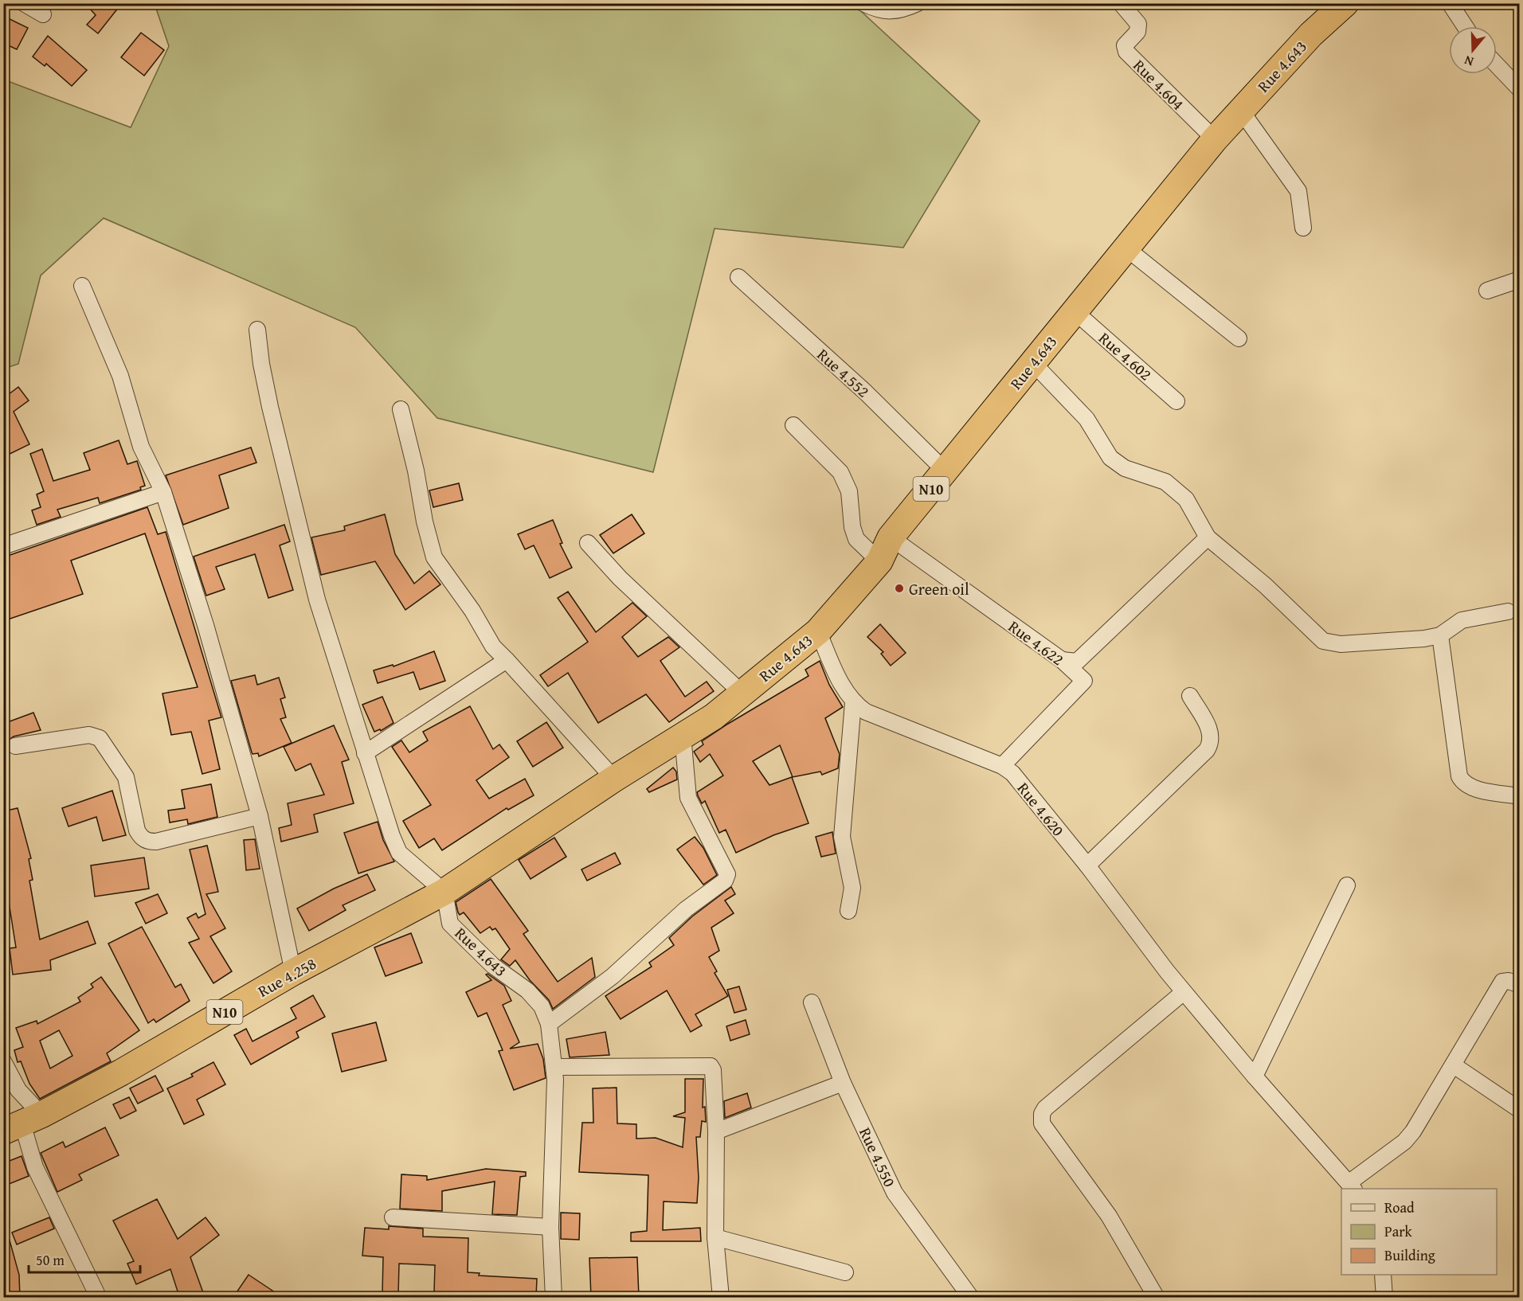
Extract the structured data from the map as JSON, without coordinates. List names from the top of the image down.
{
  "streets": {
    "highway": ["Rue 4.643", "N10", "Rue 4.258"],
    "street": [
      "Rue 4.604",
      "Rue 4.602",
      "Rue 4.552",
      "Rue 4.622",
      "Rue 4.620",
      "Rue 4.550"
    ]
  },
  "crossings": [
    ["Rue 4.643", "Rue 4.604"],
    ["Rue 4.643", "Rue 4.602"],
    ["Rue 4.643", "Rue 4.552"],
    ["Rue 4.643", "Rue 4.622"],
    ["Rue 4.643", "Rue 4.620"],
    ["Rue 4.643", "Rue 4.258"],
    ["Rue 4.622", "Rue 4.620"]
  ],
  "places": ["Green oil"],
  "legend": ["Road", "Park", "Building"],
  "scale_bar": "50 m",
  "north": "bottom"
}
